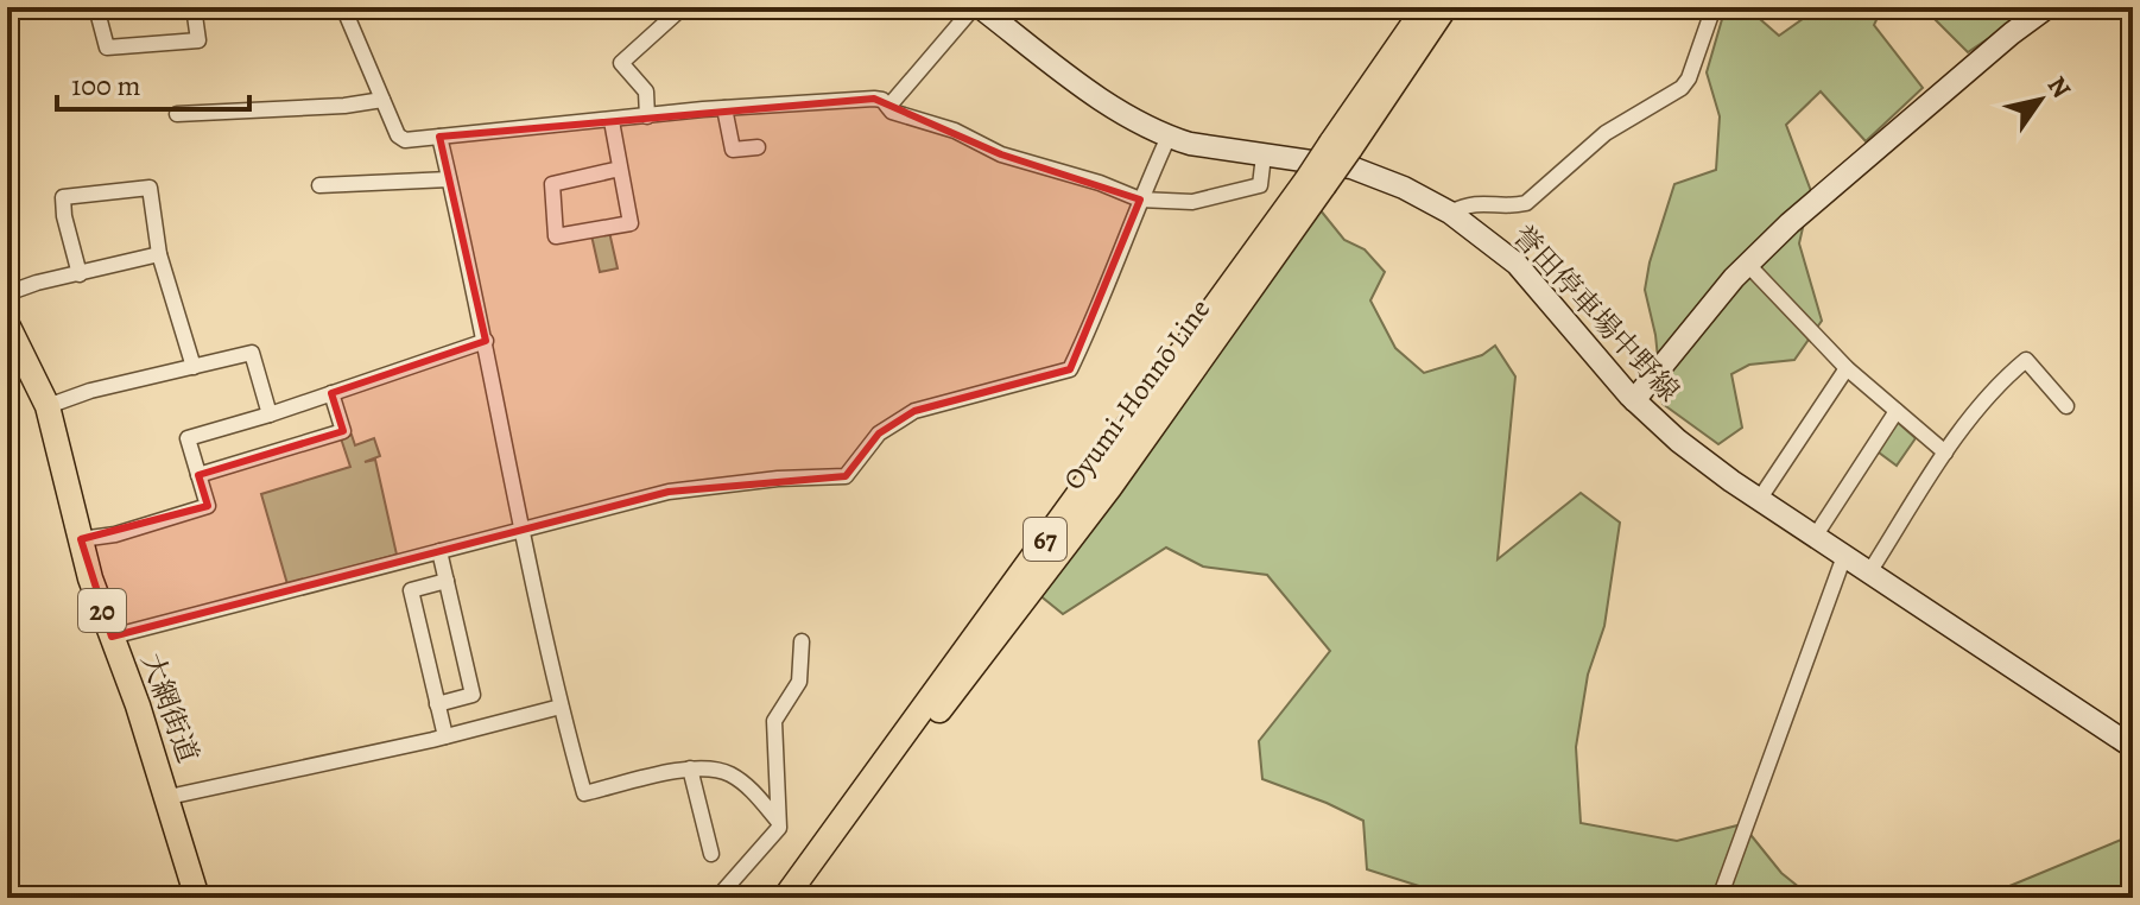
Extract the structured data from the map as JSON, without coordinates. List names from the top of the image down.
{
  "streets": {
    "main road": [
      "誉田停車場中野線",
      "Oyumi-Honnō Line",
      "67",
      "20",
      "大網街道"
    ]
  },
  "crossings": [
    ["Oyumi-Honnō Line", "67"]
  ],
  "scale_bar": "100 m",
  "north": "top right"
}
